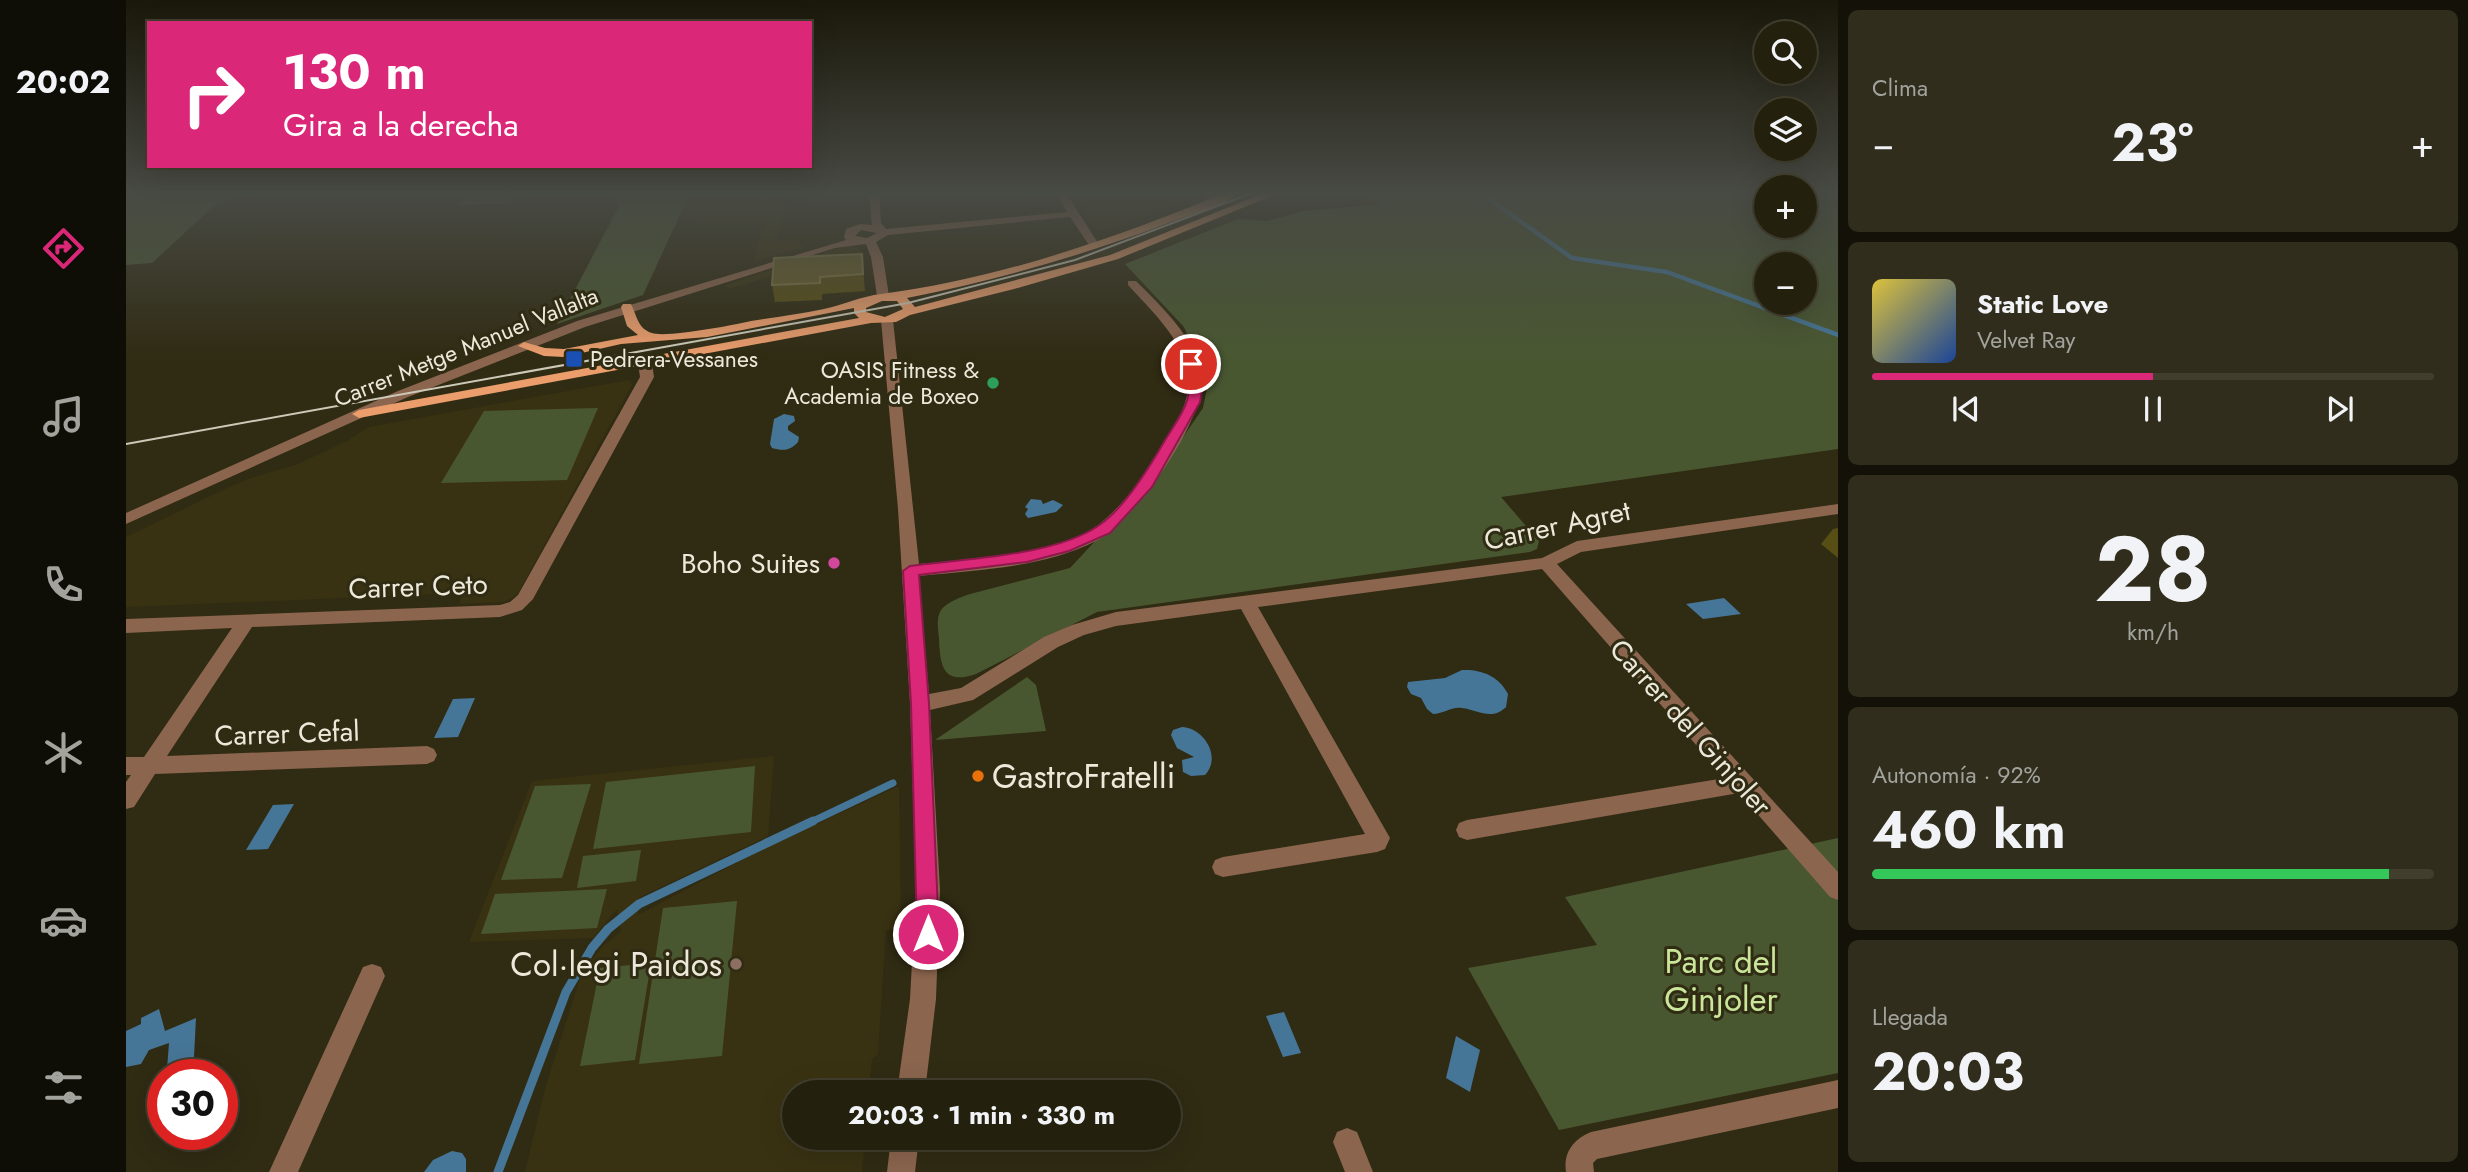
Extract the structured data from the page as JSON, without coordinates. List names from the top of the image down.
{
  "streets": {
    "street": [
      "Carrer Metge Manuel Vallalta",
      "Carrer Agret",
      "Carrer Ceto",
      "Carrer del Ginjoler",
      "Carrer Cefal"
    ]
  },
  "crossings": [
    ["Carrer Agret", "Carrer del Ginjoler"],
    ["Carrer Ceto", "Carrer Cefal"]
  ],
  "parks": ["Parc del Ginjoler"],
  "places": {
    "transit": ["Pedrera-Vessanes"],
    "other": [
      "OASIS Fitness & Academia de Boxeo",
      "Boho Suites",
      "GastroFratelli",
      "Col·legi Paidos"
    ]
  },
  "page": {
    "tabs": "20:02",
    "tile": [
      "Clima",
      ["28", "km/h"],
      ["Autonomía · 92%", "460 km"],
      ["Llegada", "20:03"]
    ],
    "map_buttons": ["+", "−"],
    "turn": ["130 m", "Gira a la derecha"],
    "heat": ["−", "23°", "+"],
    "song": ["Static Love", "Velvet Ray"],
    "limit": "30",
    "trip": "20:03 · 1 min · 330 m"
  }
}
